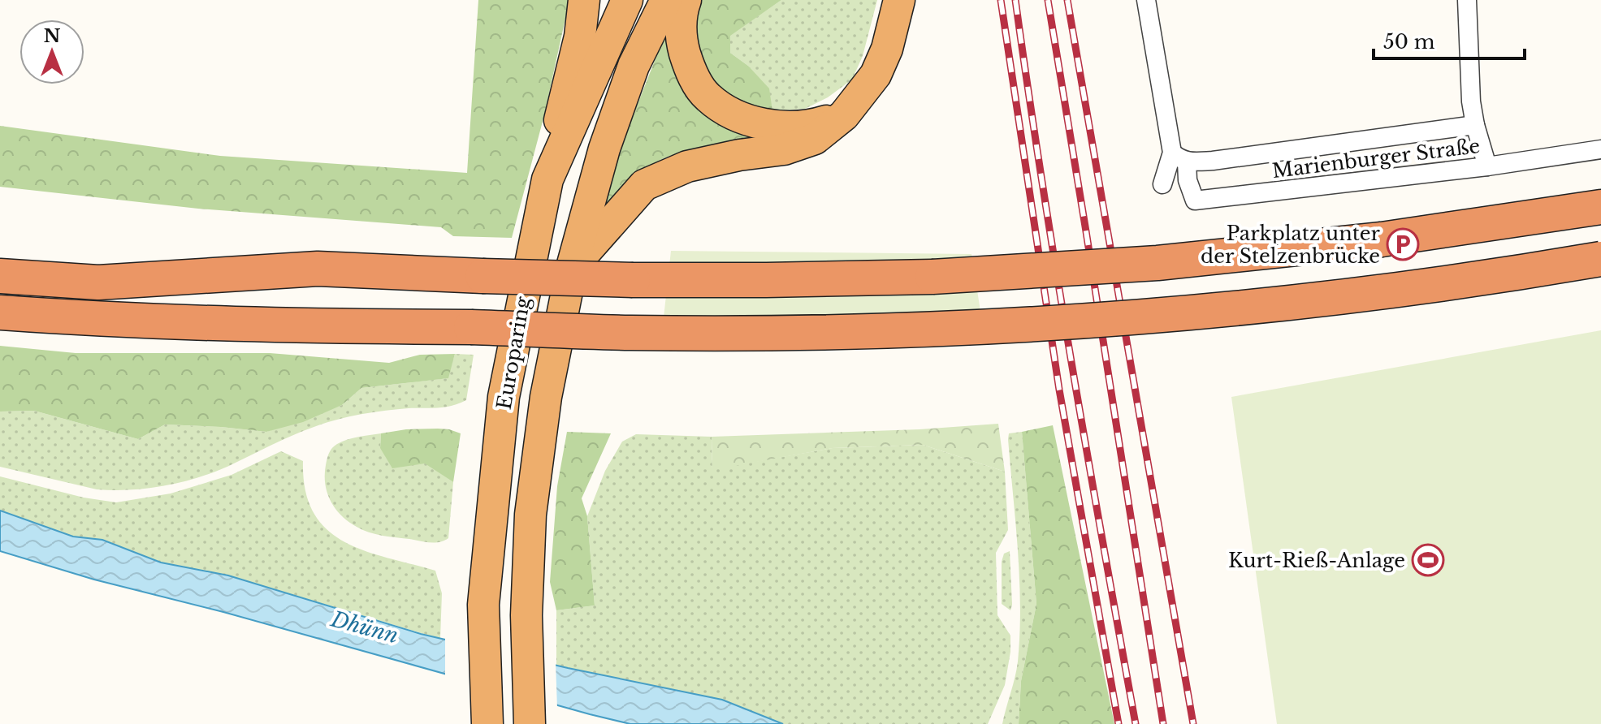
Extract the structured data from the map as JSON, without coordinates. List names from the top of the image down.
{
  "streets": {
    "highway": ["Europaring"],
    "street": ["Marienburger Straße"]
  },
  "water": ["Dhünn"],
  "places": {
    "parking": ["Parkplatz unter der Stelzenbrücke"],
    "sports": ["Kurt-Rieß-Anlage"]
  },
  "scale_bar": "50 m",
  "north": "top"
}
